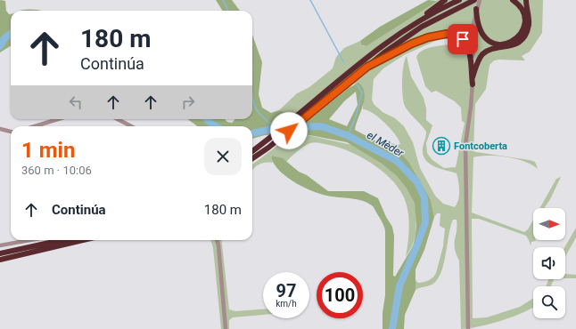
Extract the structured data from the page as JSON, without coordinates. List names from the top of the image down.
{
  "water": ["el Mèder"],
  "places": {
    "building": ["Fontcoberta"]
  },
  "north": "right",
  "page": {
    "turn": ["180 m", "Continúa"],
    "heading": ["1 min", "360 m · 10:06"],
    "list": [
      {
        "name": "Continúa",
        "value": "180 m"
      }
    ],
    "speed": "97 km/h",
    "limit": "100"
  }
}
